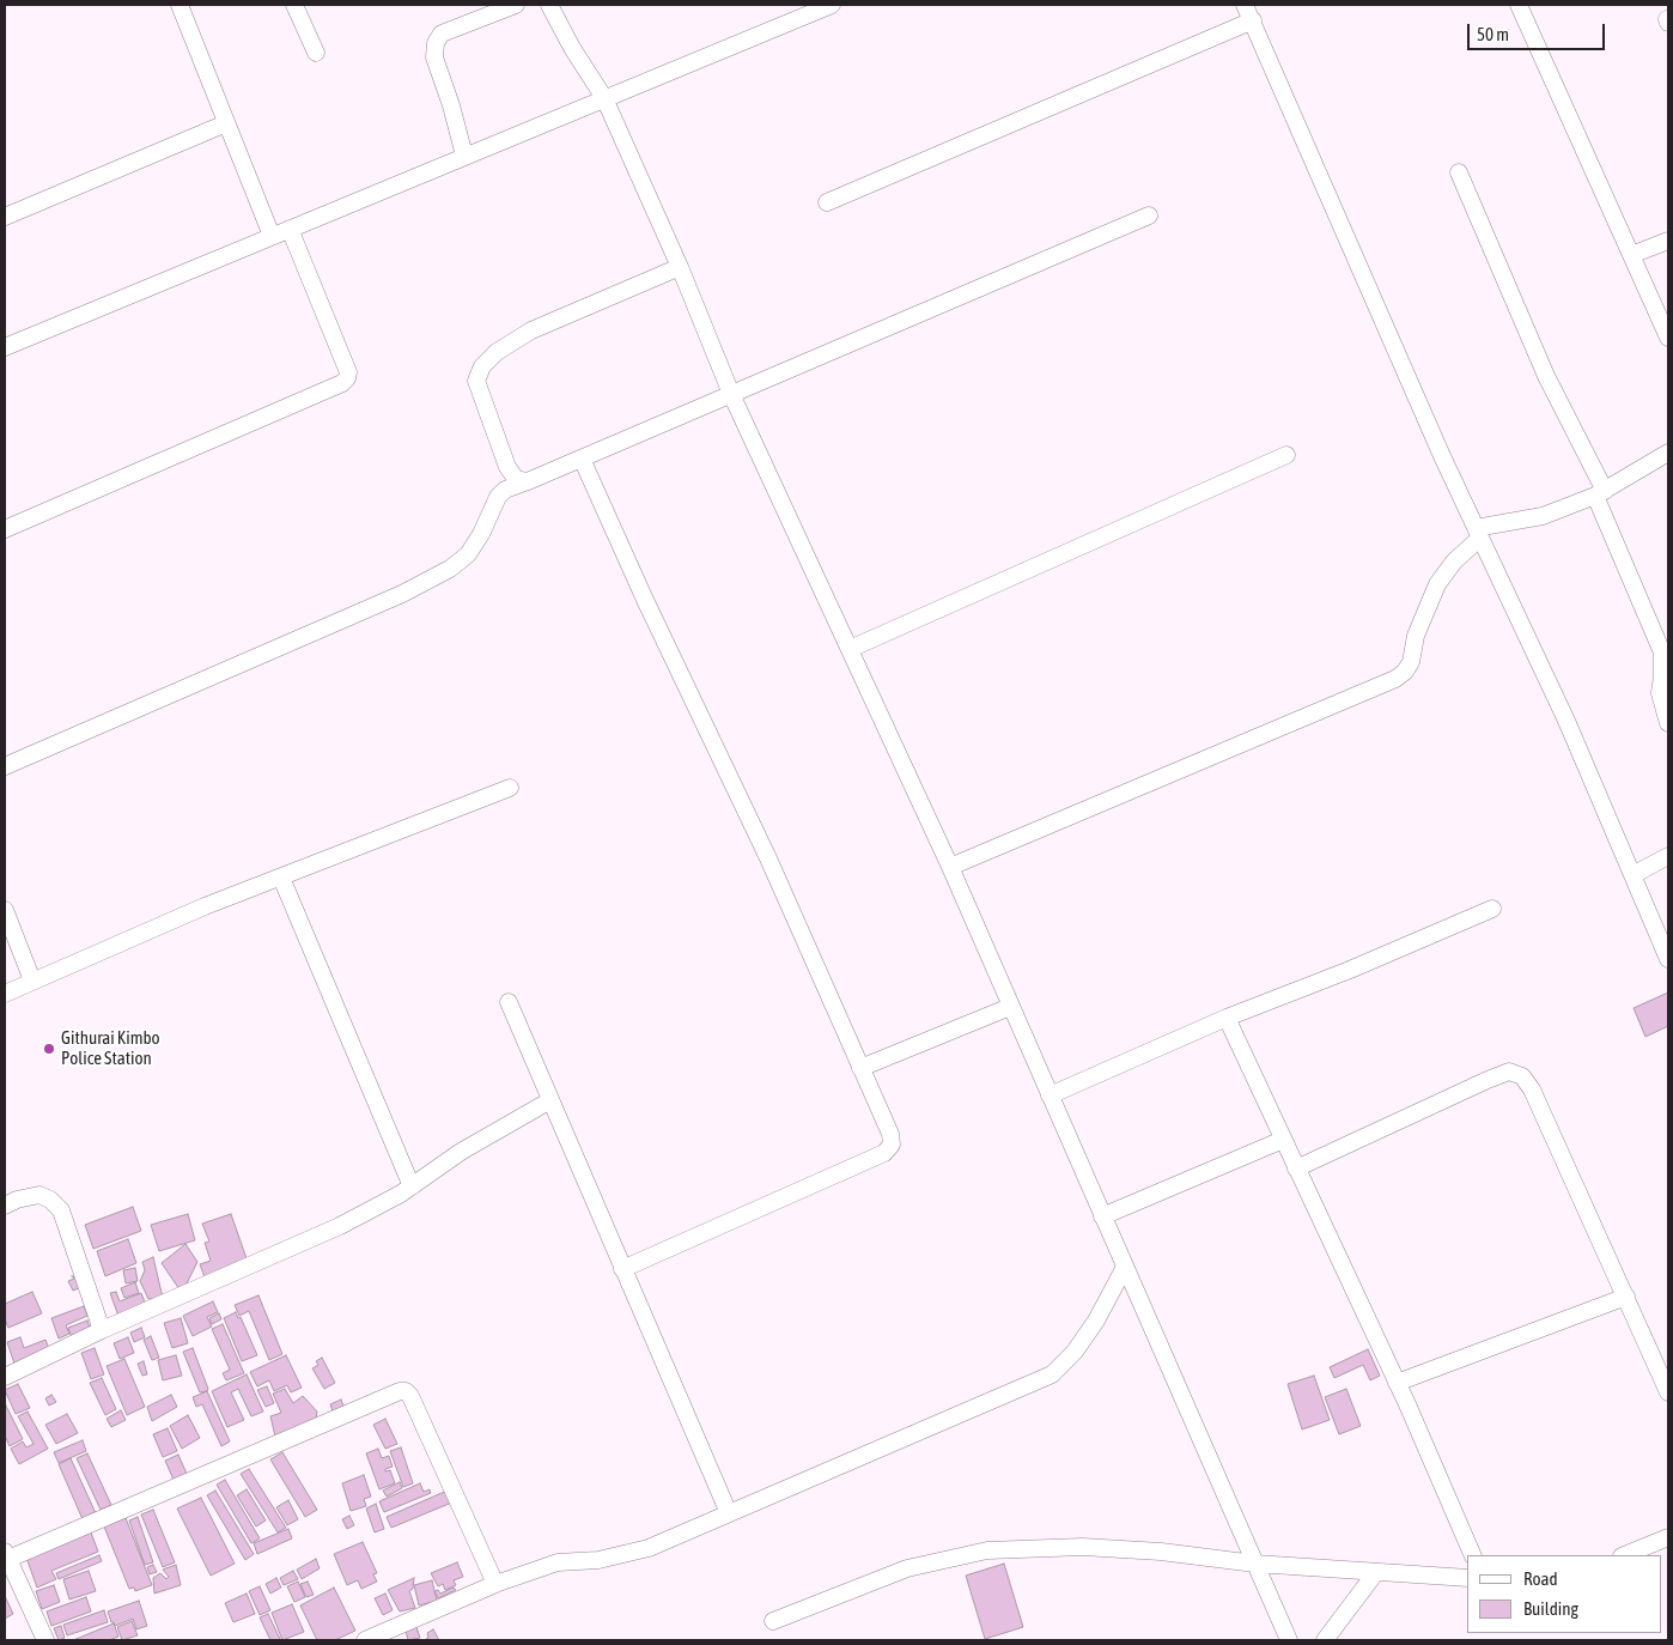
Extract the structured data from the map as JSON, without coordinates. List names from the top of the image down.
{
  "places": ["Githurai Kimbo Police Station"],
  "legend": ["Road", "Building"],
  "scale_bar": "50 m"
}
